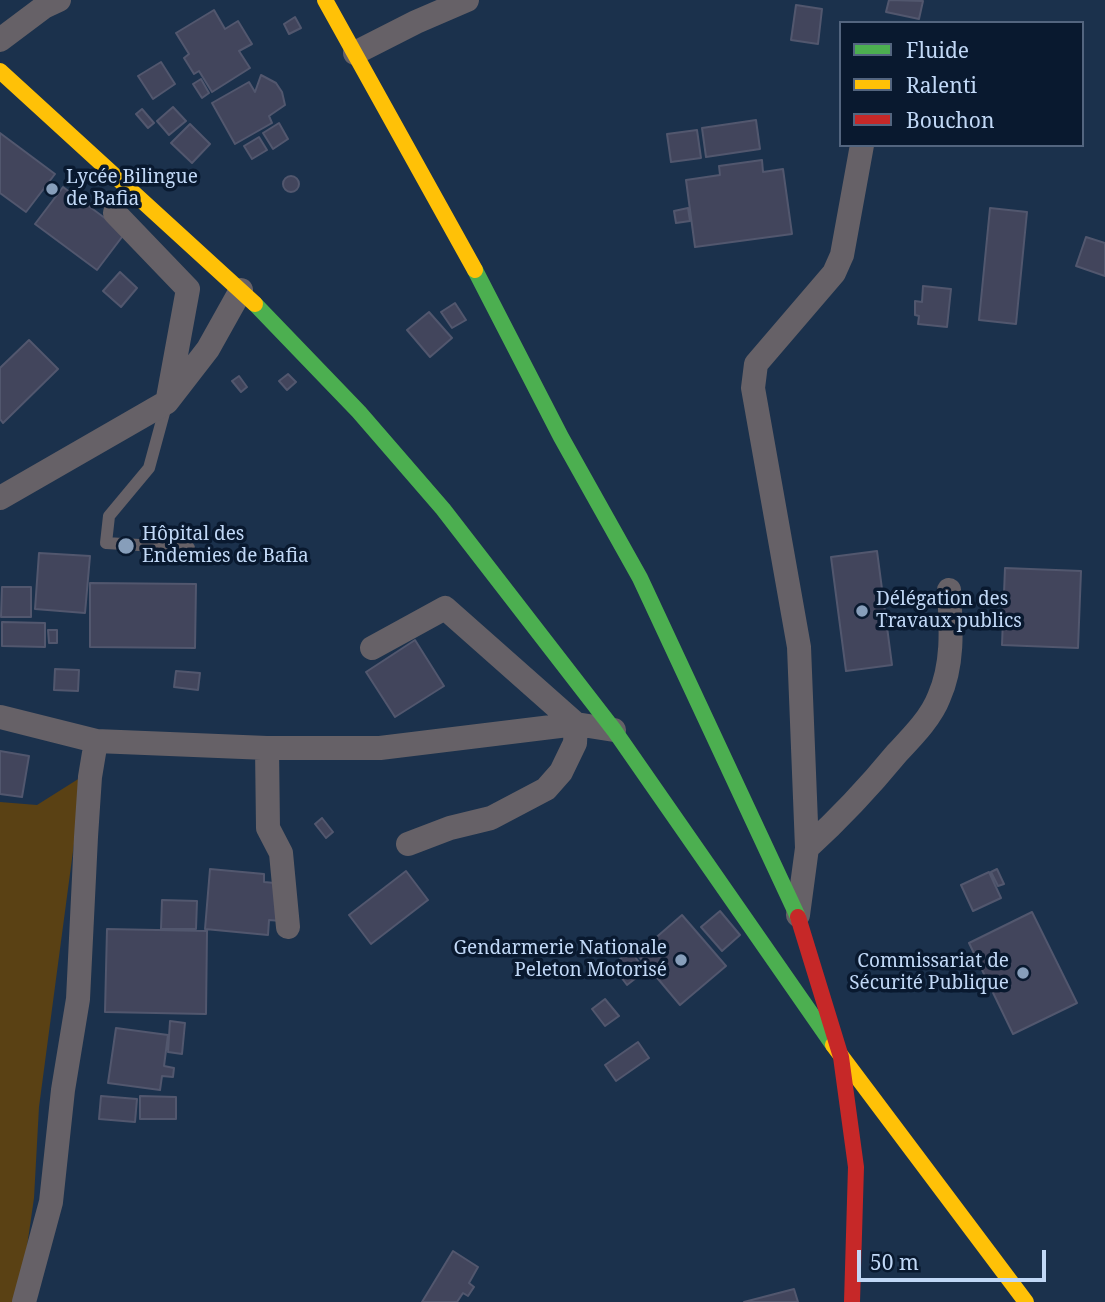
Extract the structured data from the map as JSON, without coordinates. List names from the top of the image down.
{
  "places": [
    "Lycée Bilingue de Bafia",
    "Hôpital des Endemies de Bafia",
    "Délégation des Travaux publics",
    "Gendarmerie Nationale Peleton Motorisé",
    "Commissariat de Sécurité Publique"
  ],
  "legend": ["Fluide", "Ralenti", "Bouchon"],
  "scale_bar": "50 m"
}
